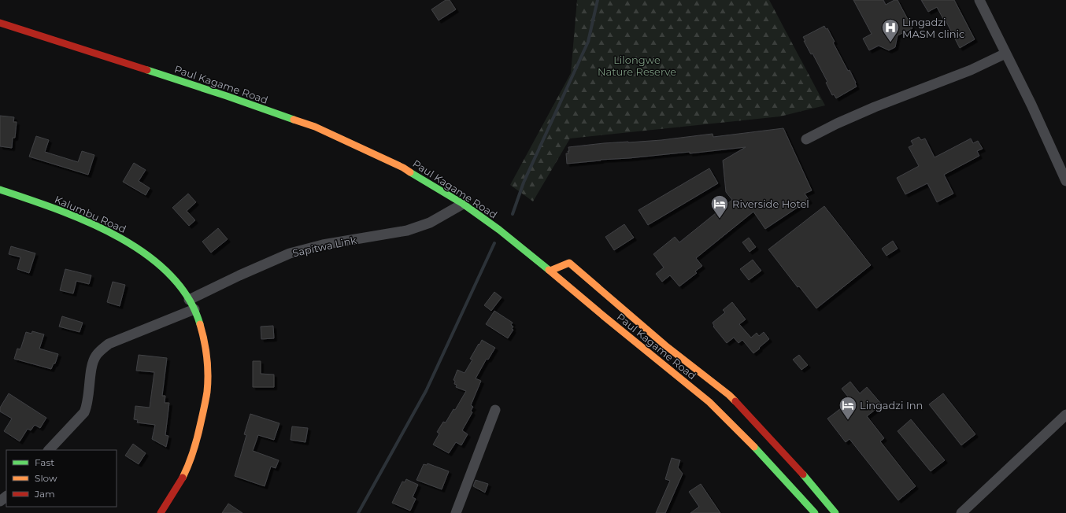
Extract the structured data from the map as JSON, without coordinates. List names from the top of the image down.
{
  "streets": {
    "street": ["Paul Kagame Road", "Kalumbu Road", "Sapitwa Link"]
  },
  "crossings": [
    ["Paul Kagame Road", "Sapitwa Link"],
    ["Kalumbu Road", "Sapitwa Link"]
  ],
  "parks": ["Lilongwe Nature Reserve"],
  "places": {
    "hospital": ["Lingadzi MASM clinic"],
    "hotel": ["Riverside Hotel", "Lingadzi Inn"]
  },
  "legend": ["Fast", "Slow", "Jam"]
}
